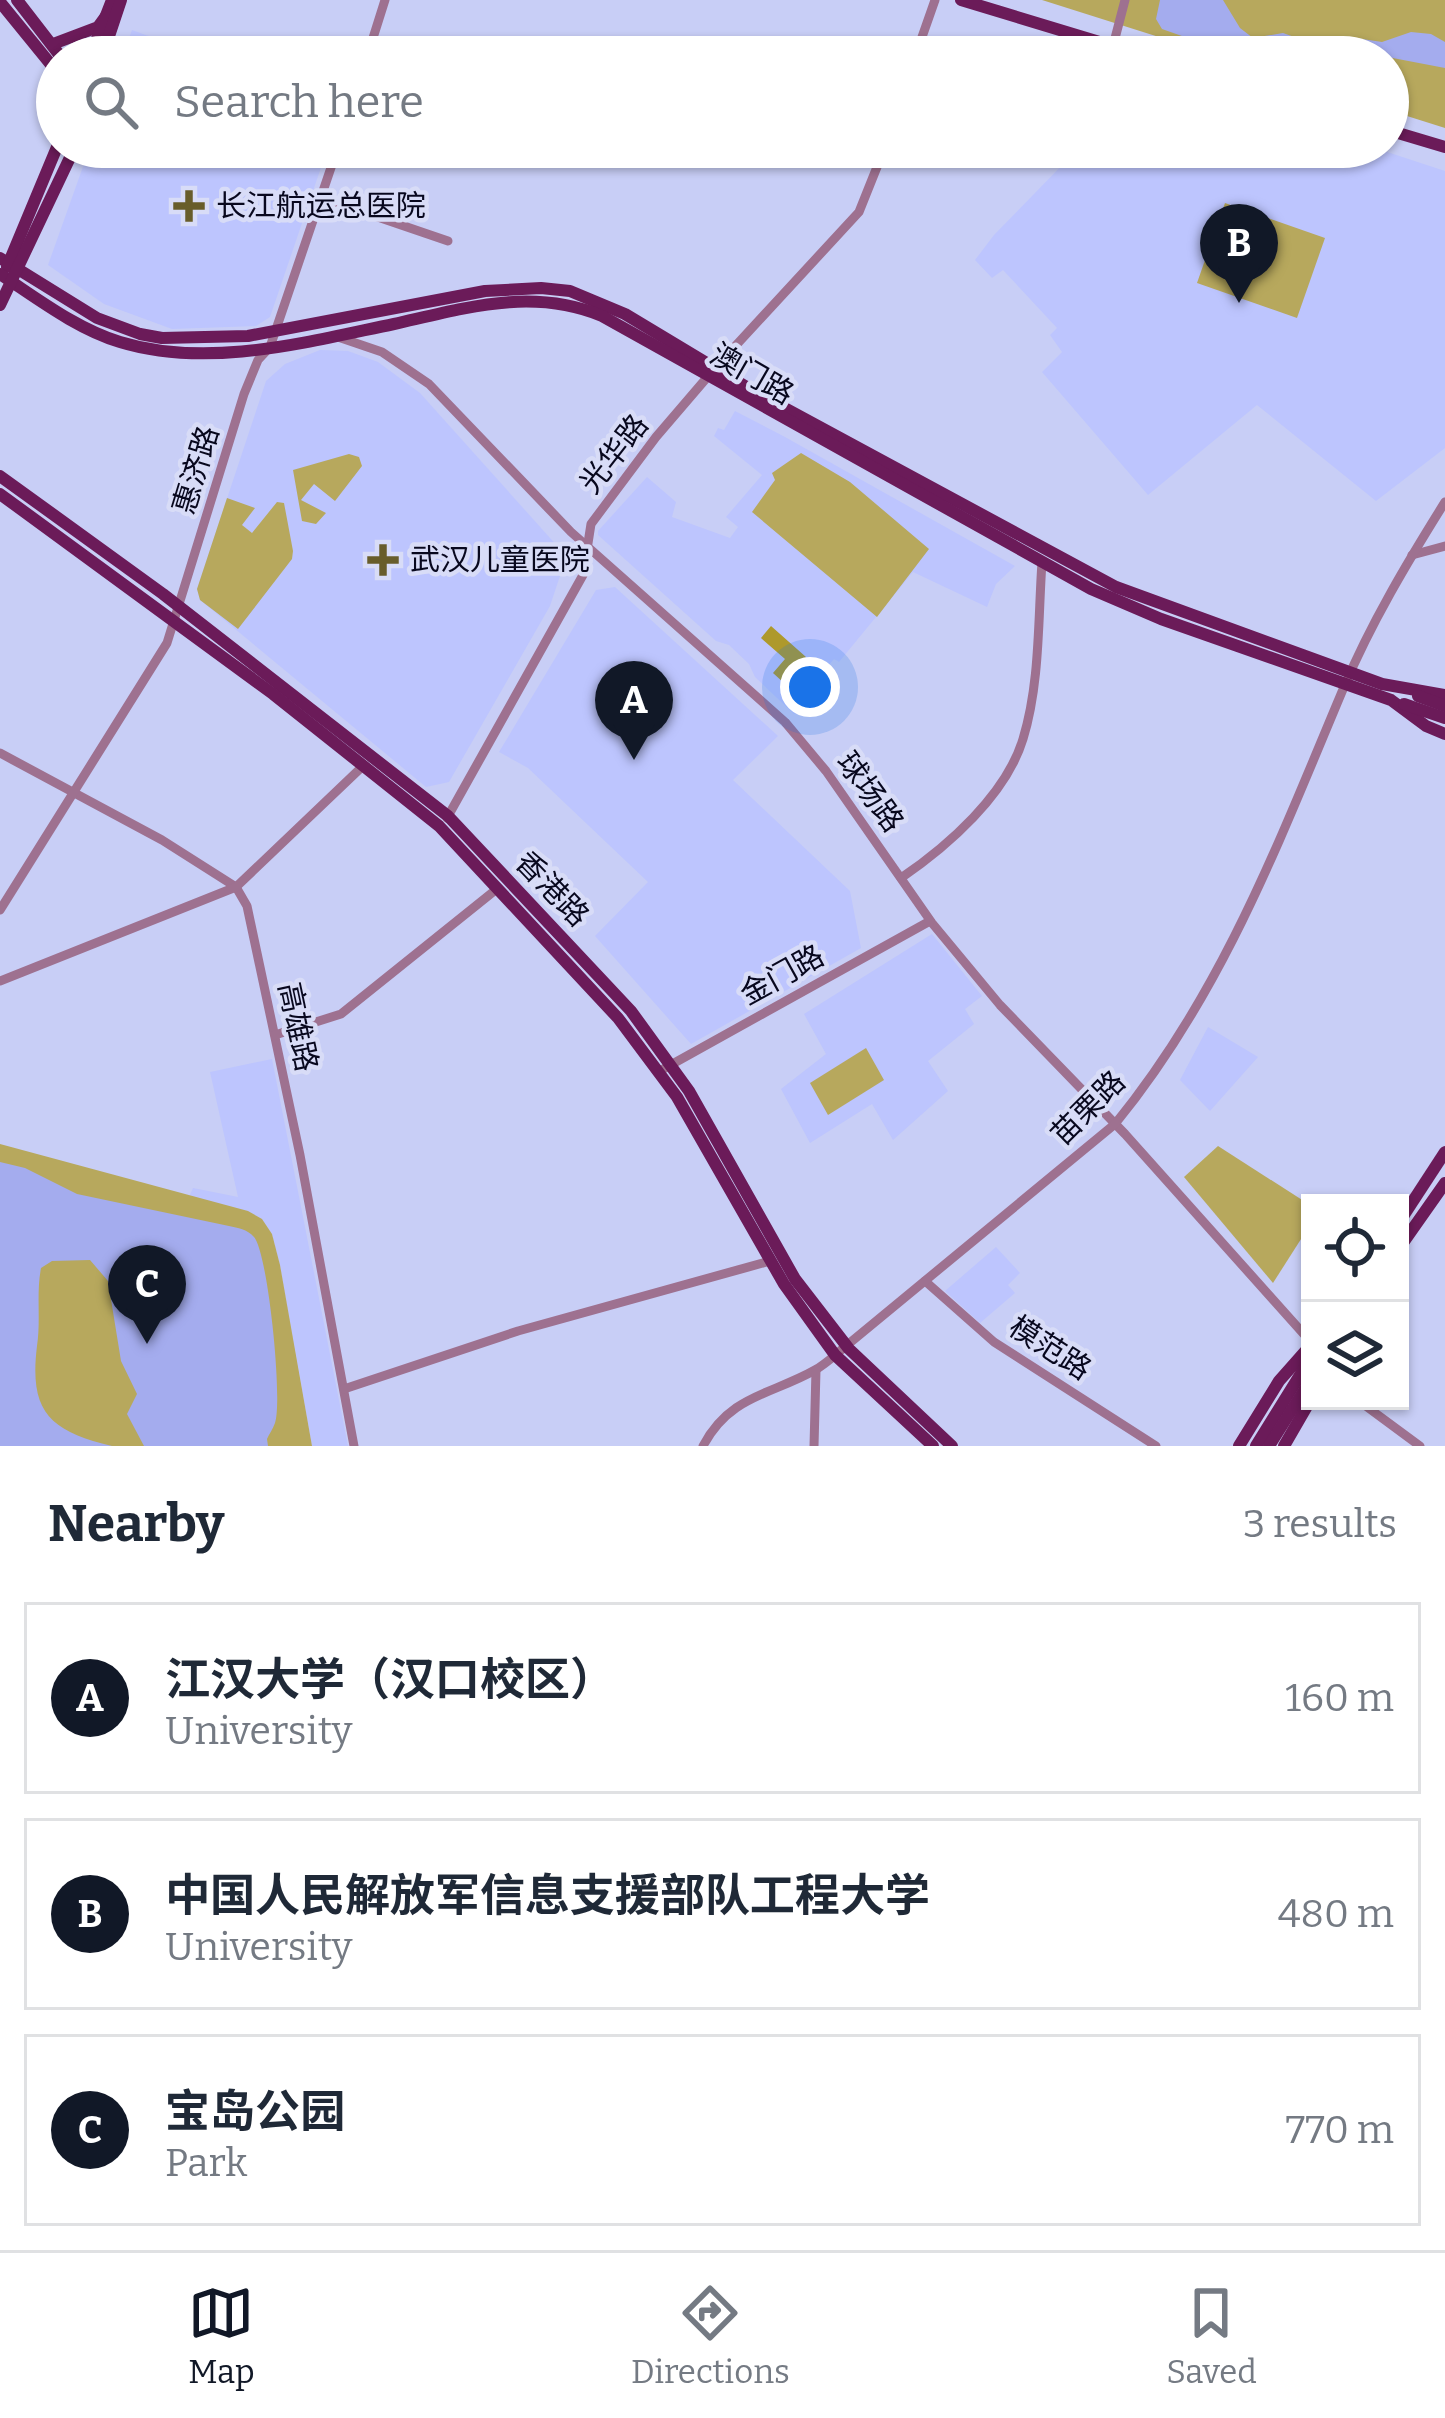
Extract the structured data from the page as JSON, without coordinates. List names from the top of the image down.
{
  "streets": {
    "main road": ["澳门路", "香港路"],
    "street": [
      "光华路",
      "惠济路",
      "球场路",
      "金门路",
      "高雄路",
      "苗栗路",
      "模范路"
    ]
  },
  "crossings": [
    ["澳门路", "光华路"],
    ["澳门路", "惠济路"],
    ["澳门路", "球场路"],
    ["澳门路", "苗栗路"],
    ["光华路", "球场路"],
    ["光华路", "香港路"],
    ["惠济路", "香港路"],
    ["球场路", "金门路"],
    ["球场路", "苗栗路"],
    ["香港路", "金门路"],
    ["香港路", "苗栗路"],
    ["苗栗路", "模范路"]
  ],
  "places": {
    "health": ["长江航运总医院", "武汉儿童医院"]
  },
  "page": {
    "search": "Search here",
    "pins": ["B", "A", "C"],
    "heading": ["Nearby", "3 results"],
    "list": [
      {
        "mark": "A",
        "name": "江汉大学（汉口校区）",
        "note": "University",
        "value": "160 m"
      },
      {
        "mark": "B",
        "name": "中国人民解放军信息支援部队工程大学",
        "note": "University",
        "value": "480 m"
      },
      {
        "mark": "C",
        "name": "宝岛公园",
        "note": "Park",
        "value": "770 m"
      }
    ],
    "nav": ["Map", "Directions", "Saved"]
  }
}
